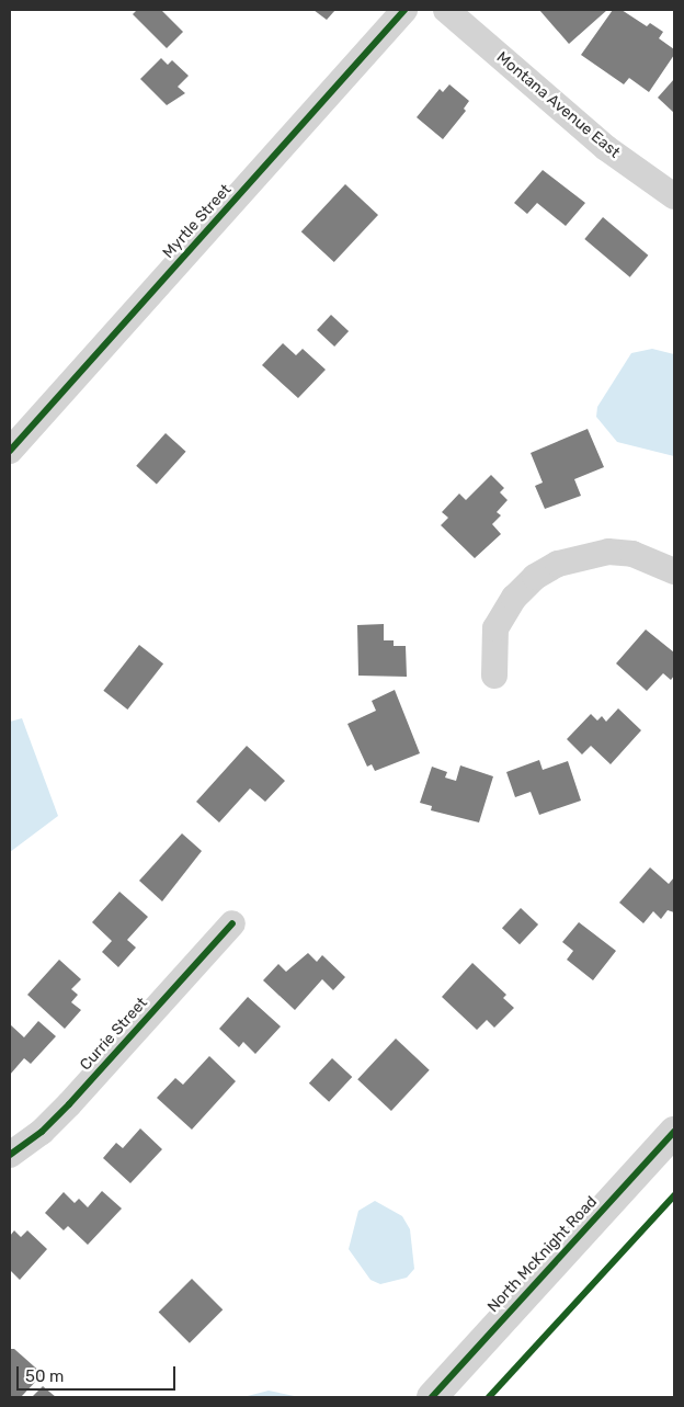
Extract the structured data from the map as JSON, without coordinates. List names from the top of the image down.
{
  "streets": {
    "street": [
      "Montana Avenue East",
      "Myrtle Street",
      "Currie Street",
      "North McKnight Road"
    ]
  },
  "scale_bar": "50 m"
}
